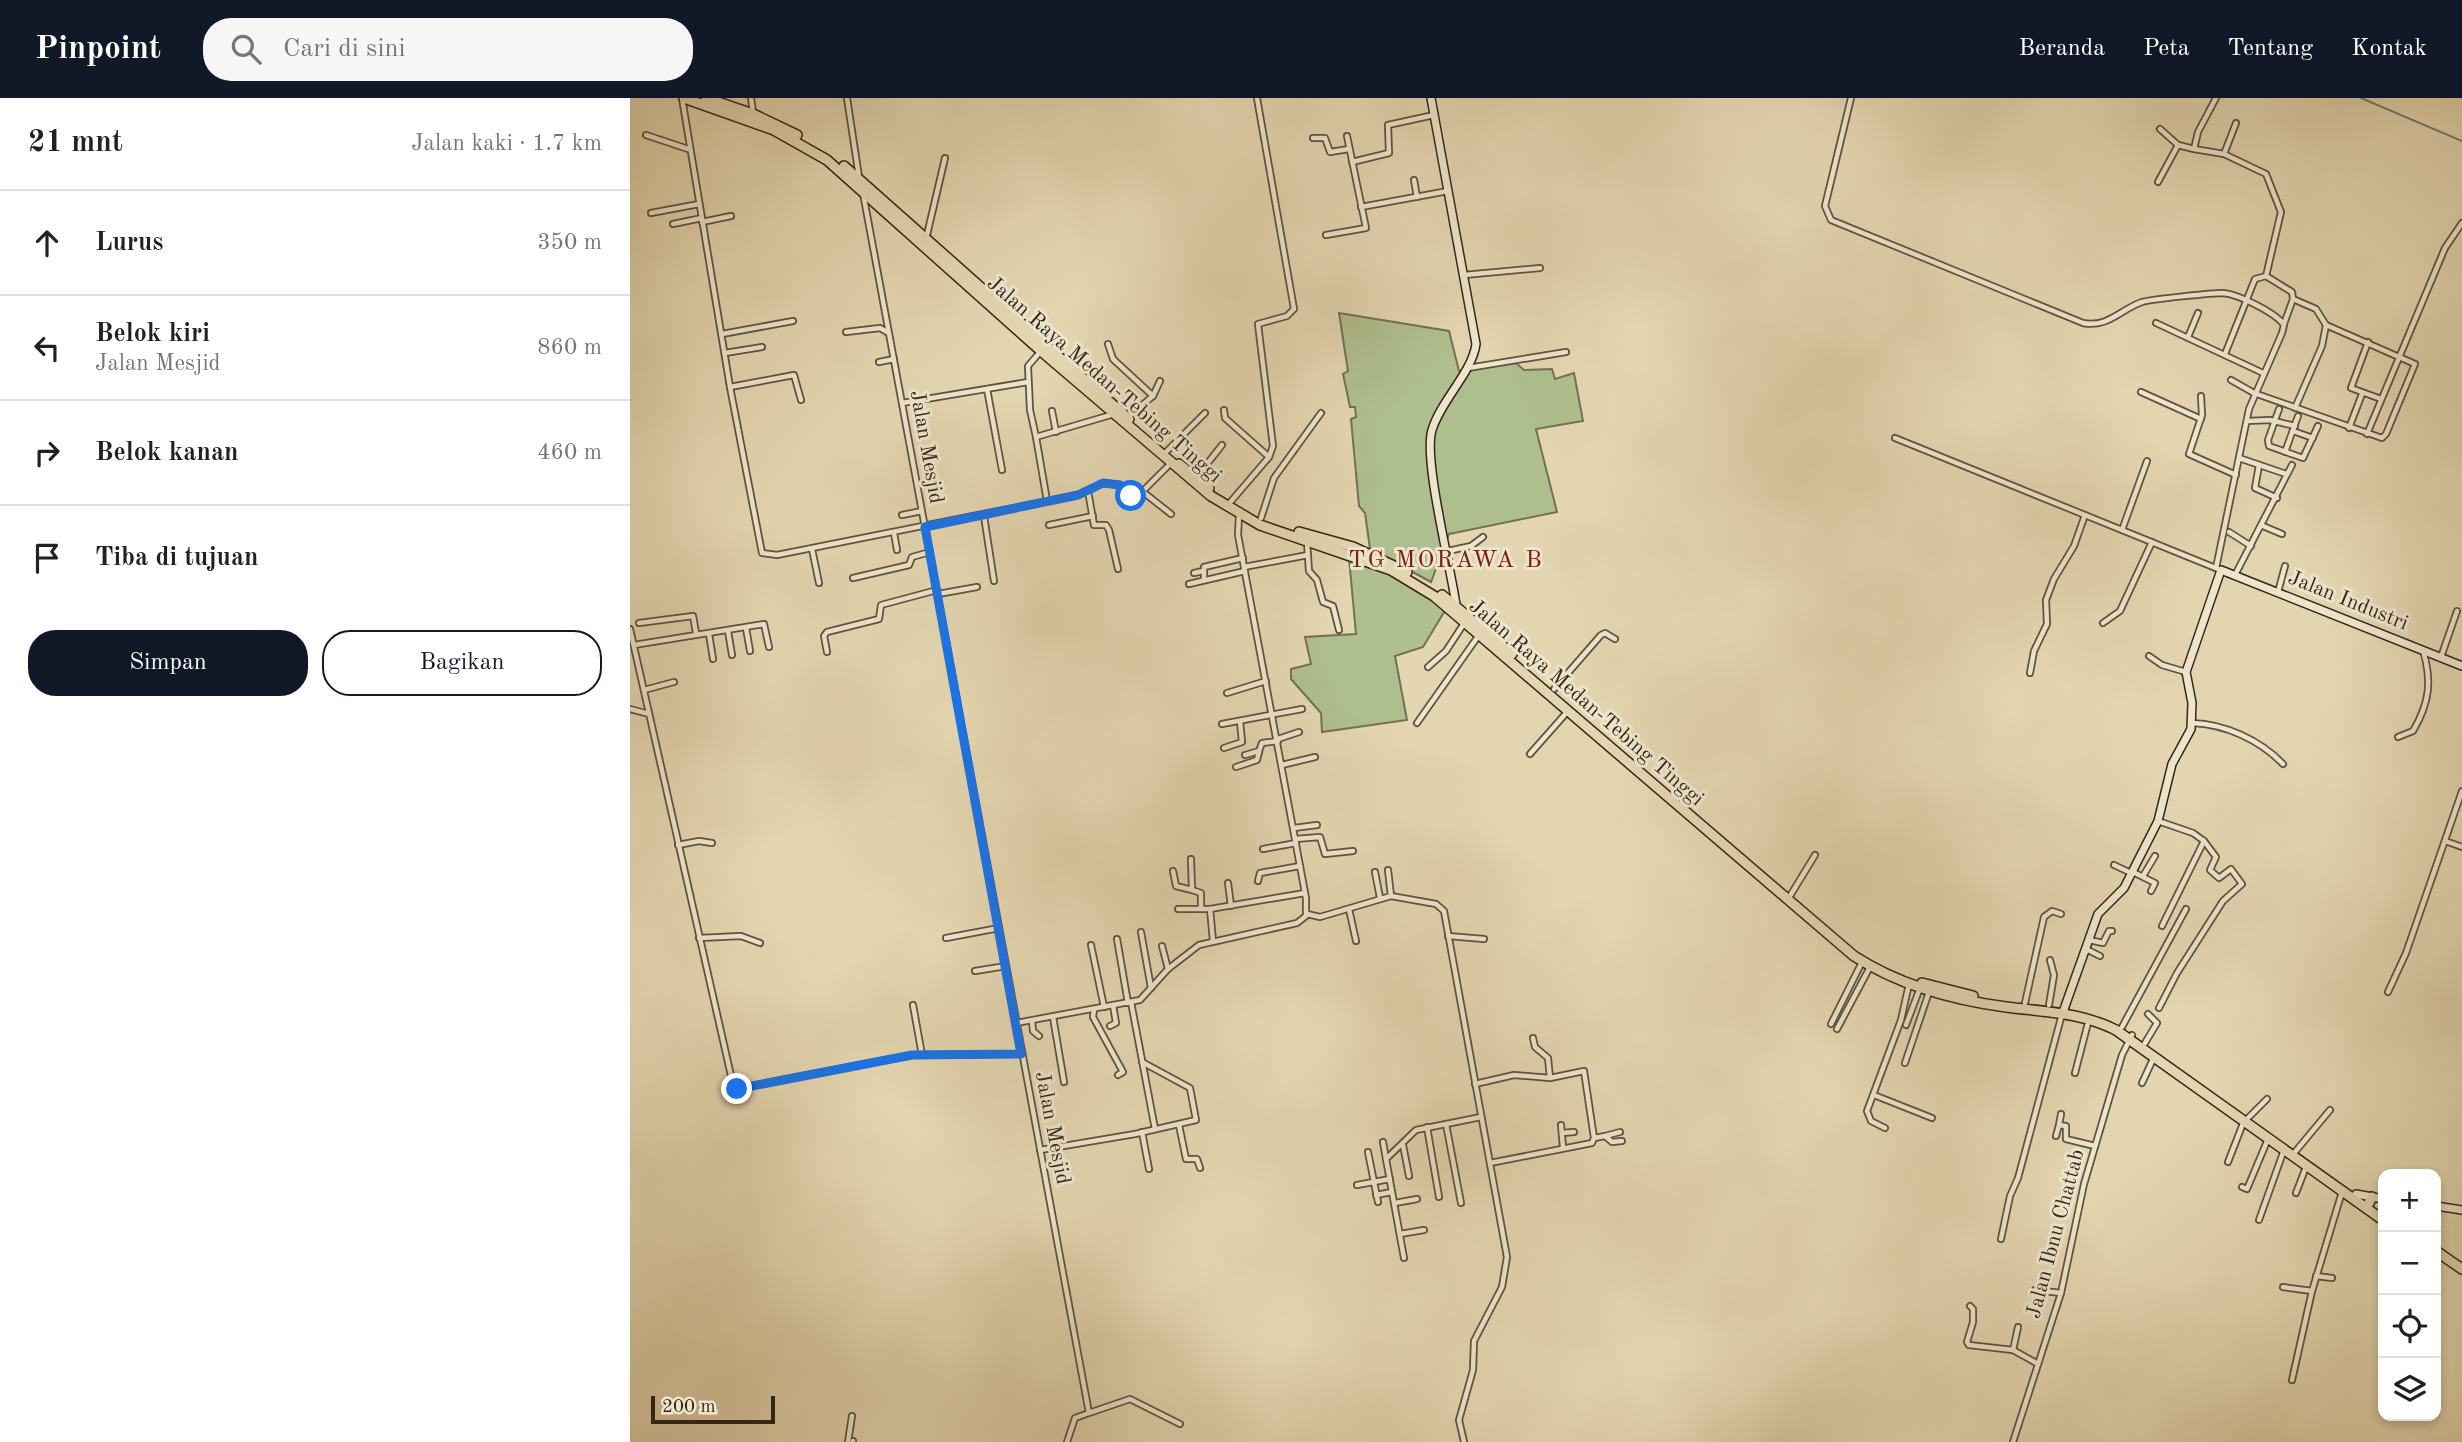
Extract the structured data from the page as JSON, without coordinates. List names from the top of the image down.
{
  "streets": {
    "highway": ["Jalan Raya Medan-Tebing Tinggi"],
    "street": ["Jalan Mesjid", "Jalan Industri", "Jalan Ibnu Chattab"]
  },
  "crossings": [
    ["Jalan Raya Medan-Tebing Tinggi", "Jalan Mesjid"],
    ["Jalan Raya Medan-Tebing Tinggi", "Jalan Ibnu Chattab"]
  ],
  "districts": ["TG MORAWA B"],
  "scale_bar": "200 m",
  "page": {
    "header": "Pinpoint",
    "search": "Cari di sini",
    "nav": [
      "Beranda",
      "Peta",
      "Tentang",
      "Kontak"
    ],
    "heading": ["21 mnt", "Jalan kaki · 1.7 km"],
    "list": [
      ["Lurus", "350 m"],
      ["Belok kiri", "Jalan Mesjid", "860 m"],
      ["Belok kanan", "460 m"],
      "Tiba di tujuan"
    ],
    "buttons": ["Simpan", "Bagikan"],
    "map_buttons": ["+", "−"],
    "scale": "200 m"
  }
}
